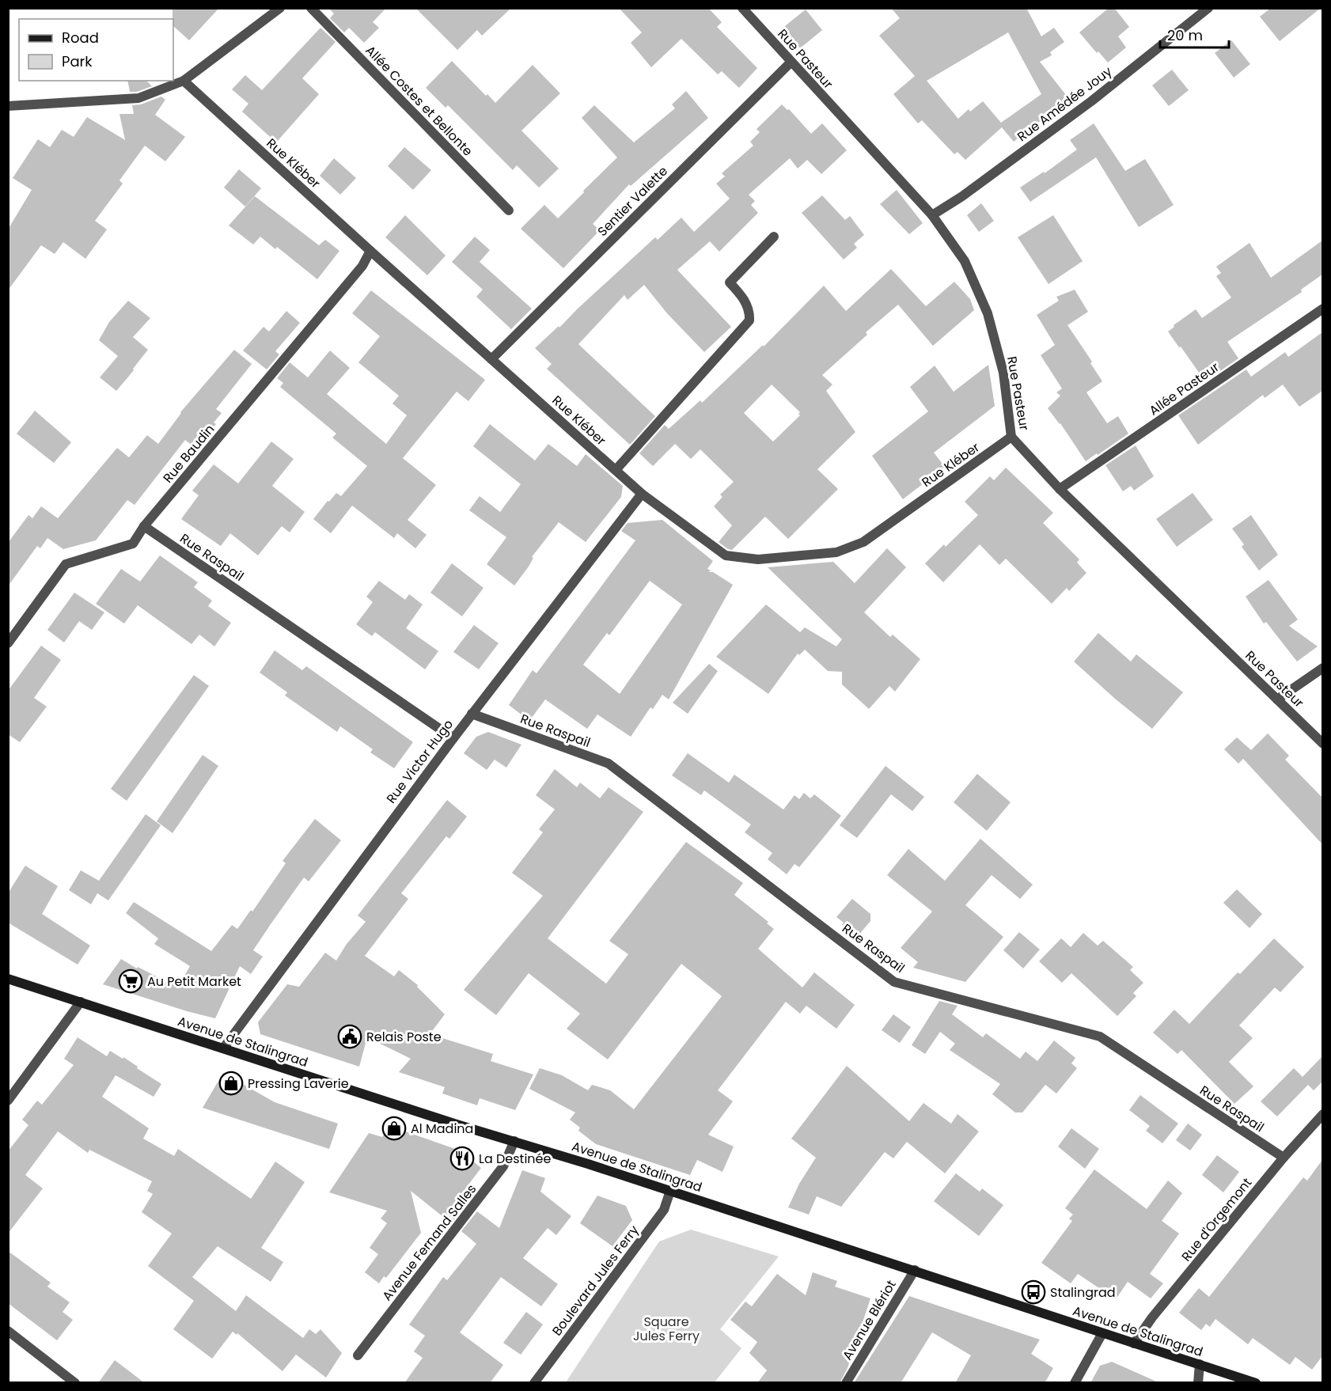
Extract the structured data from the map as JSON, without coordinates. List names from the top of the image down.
{
  "streets": {
    "main road": ["Avenue de Stalingrad"],
    "street": [
      "Rue Pasteur",
      "Allée Costes et Bellonte",
      "Rue Amédée Jouy",
      "Rue Kléber",
      "Sentier Valette",
      "Allée Pasteur",
      "Rue Baudin",
      "Rue Raspail",
      "Rue Victor Hugo",
      "Rue d'Orgemont",
      "Avenue Fernand Salles",
      "Boulevard Jules Ferry",
      "Avenue Blériot"
    ]
  },
  "crossings": [
    ["Rue Pasteur", "Rue Amédée Jouy"],
    ["Rue Pasteur", "Rue Kléber"],
    ["Rue Pasteur", "Sentier Valette"],
    ["Rue Pasteur", "Allée Pasteur"],
    ["Rue Kléber", "Sentier Valette"],
    ["Rue Kléber", "Rue Baudin"],
    ["Rue Kléber", "Rue Victor Hugo"],
    ["Rue Baudin", "Rue Raspail"],
    ["Rue Raspail", "Rue Victor Hugo"],
    ["Rue Raspail", "Rue d'Orgemont"],
    ["Rue Victor Hugo", "Avenue de Stalingrad"],
    ["Avenue de Stalingrad", "Rue d'Orgemont"],
    ["Avenue de Stalingrad", "Avenue Fernand Salles"],
    ["Avenue de Stalingrad", "Boulevard Jules Ferry"],
    ["Avenue de Stalingrad", "Avenue Blériot"]
  ],
  "parks": ["Square Jules Ferry"],
  "places": {
    "supermarket": ["Au Petit Market"],
    "public building": ["Relais Poste"],
    "shop": ["Pressing Laverie", "Al Madina"],
    "restaurant": ["La Destinée"],
    "bus stop": ["Stalingrad"]
  },
  "legend": ["Road", "Park"],
  "scale_bar": "20 m"
}
